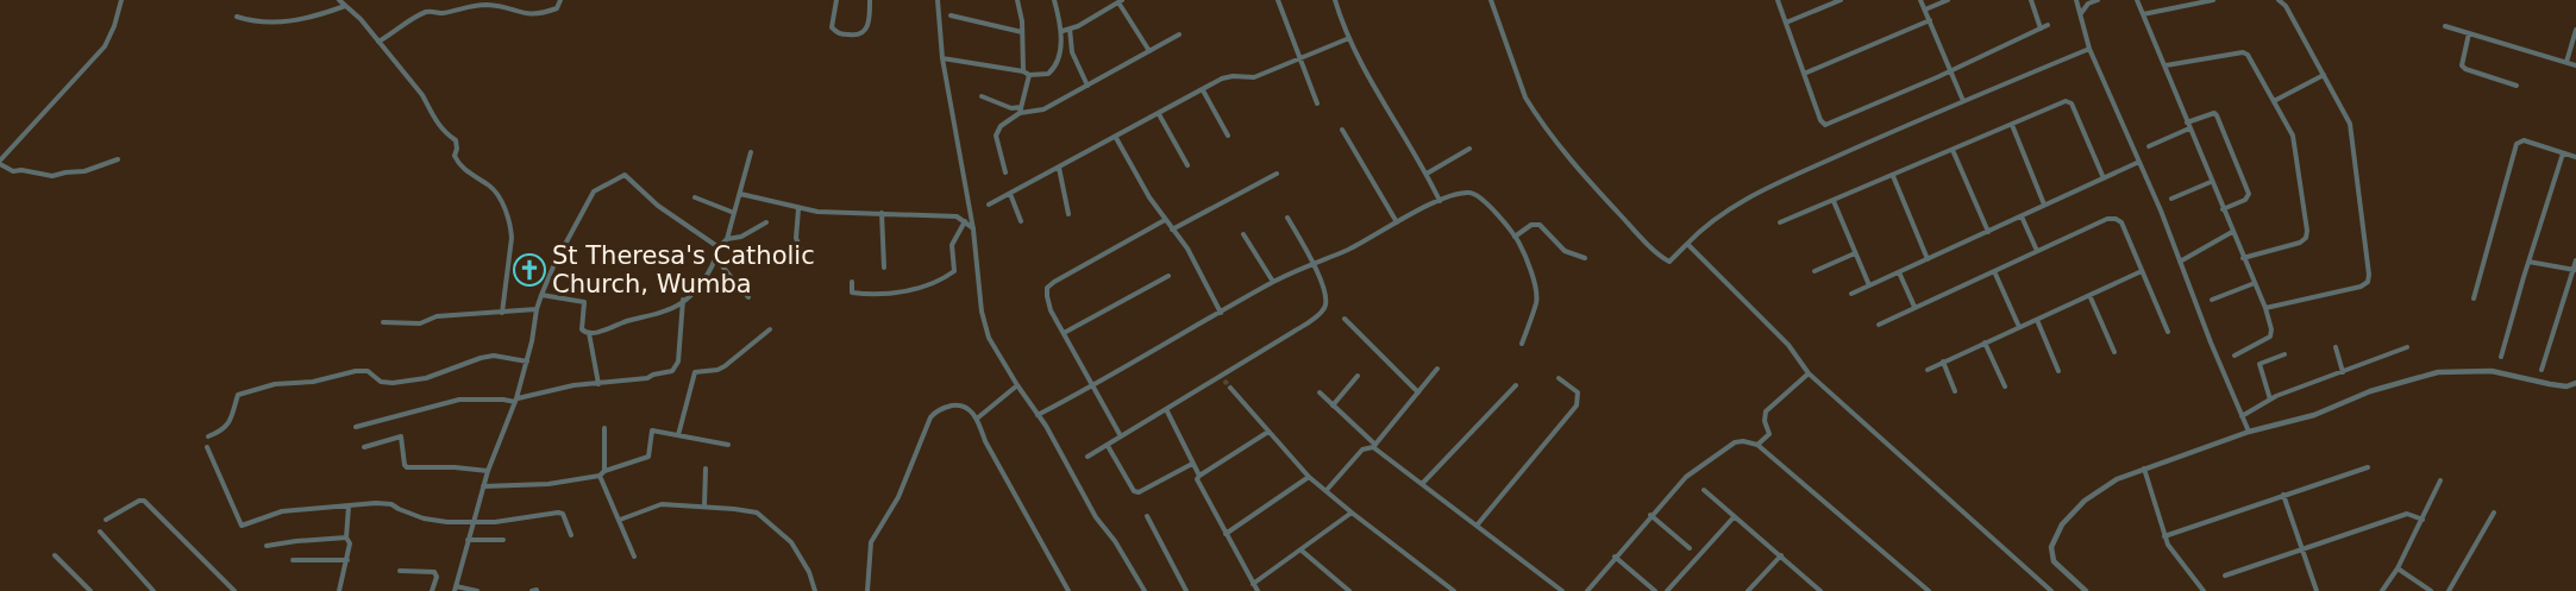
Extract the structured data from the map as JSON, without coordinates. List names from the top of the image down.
{
  "places": {
    "church": ["St Theresa's Catholic Church, Wumba"]
  }
}
